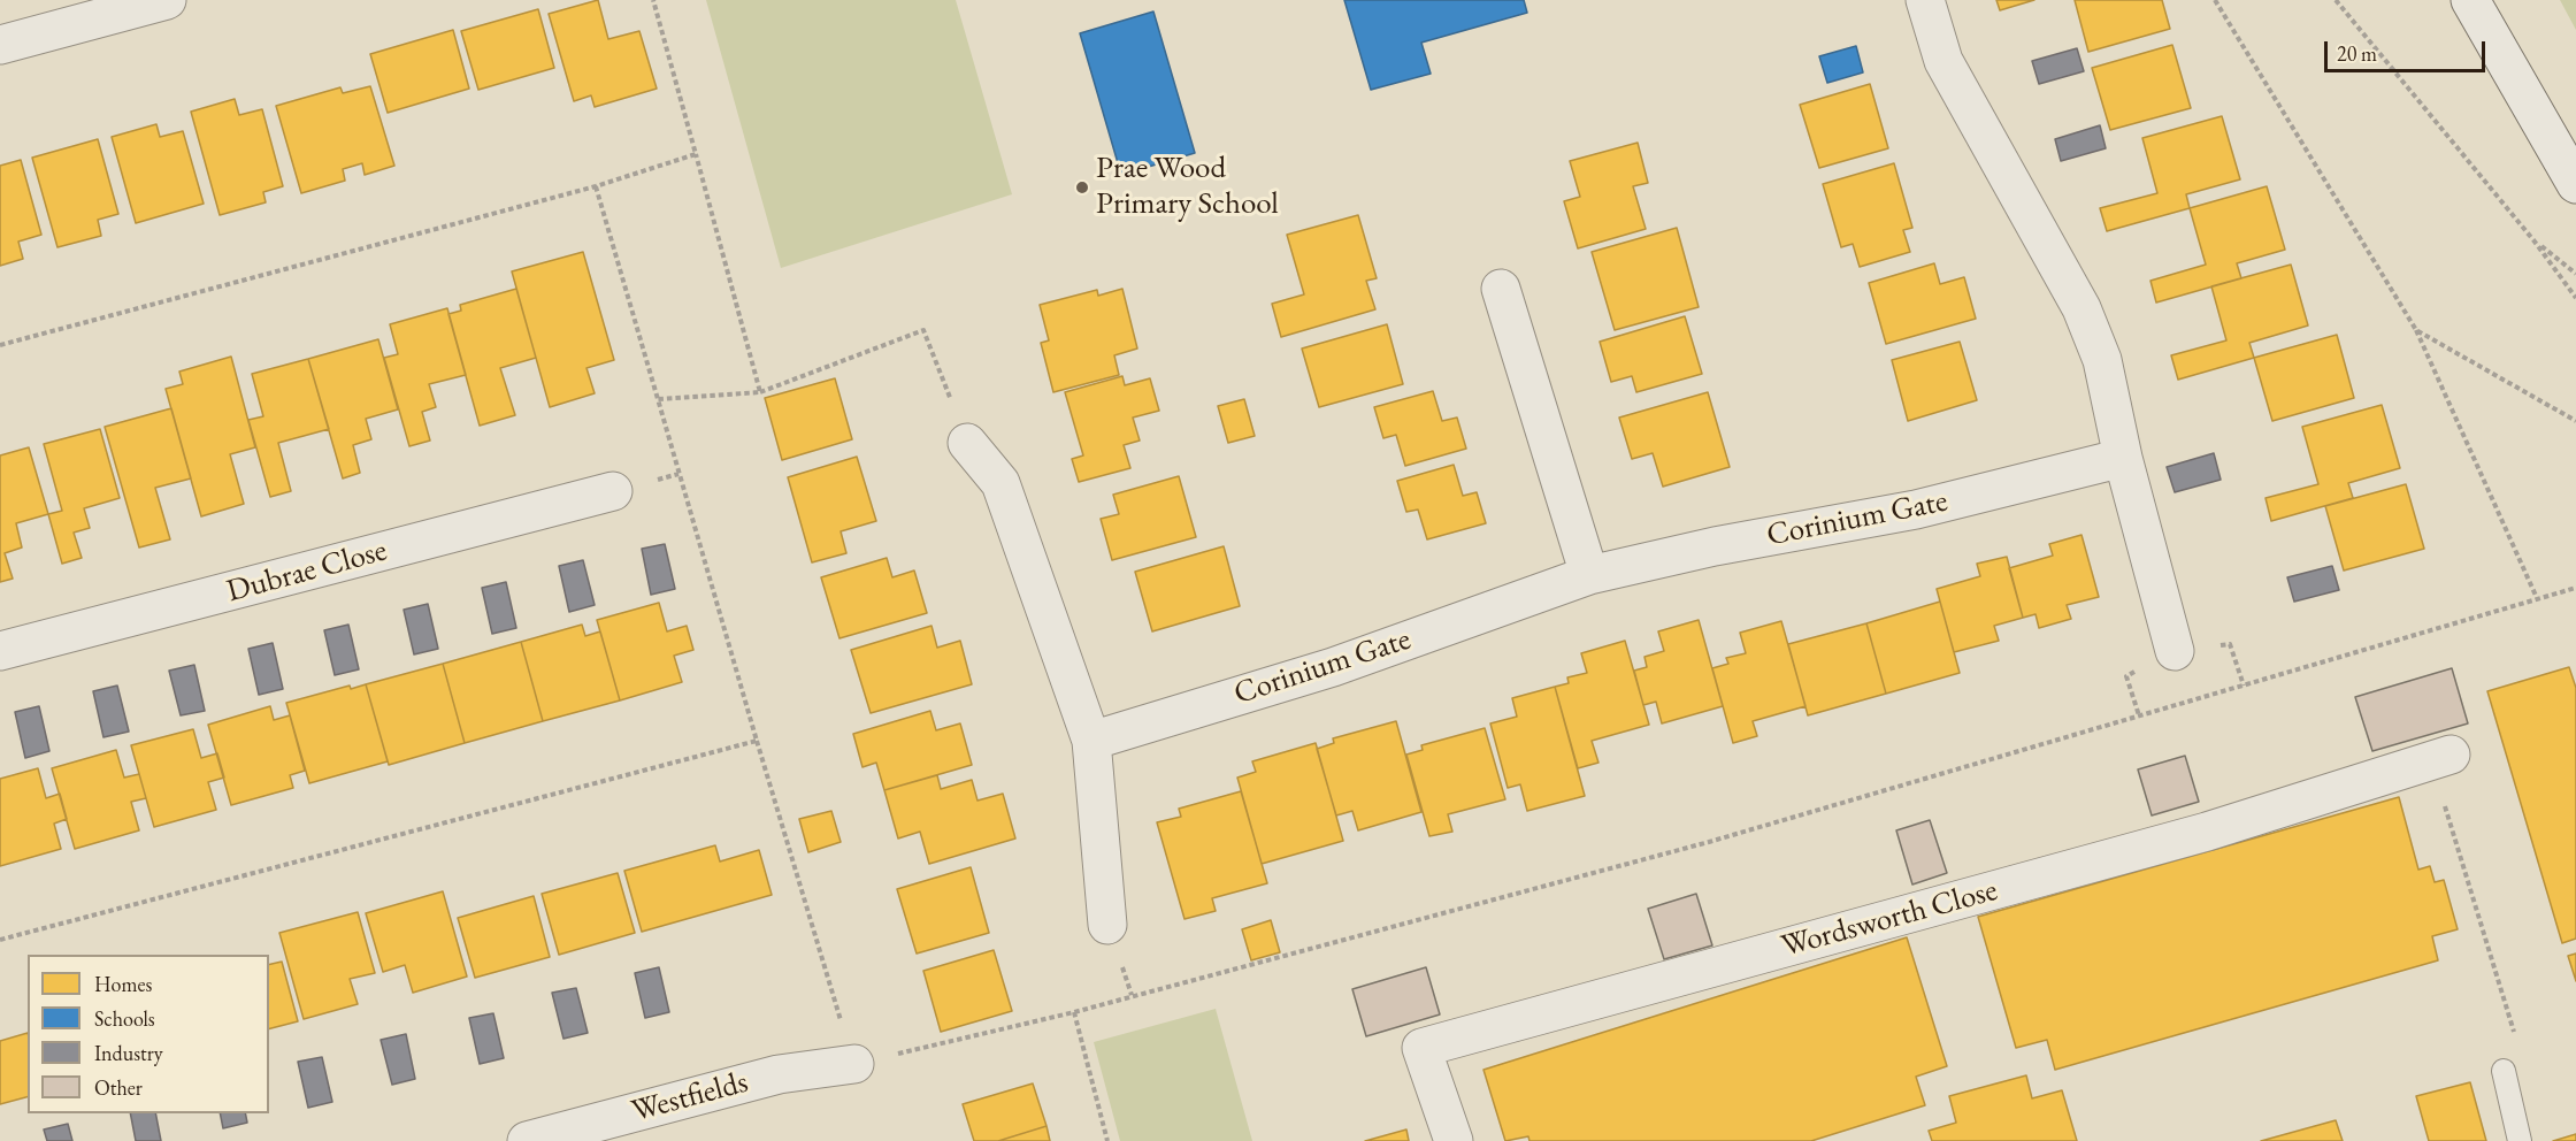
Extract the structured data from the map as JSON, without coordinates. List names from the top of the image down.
{
  "streets": {
    "street": [
      "Corinium Gate",
      "Dubrae Close",
      "Wordsworth Close",
      "Westfields"
    ]
  },
  "places": ["Prae Wood Primary School"],
  "legend": [
    "Homes",
    "Schools",
    "Industry",
    "Other"
  ],
  "scale_bar": "20 m"
}
